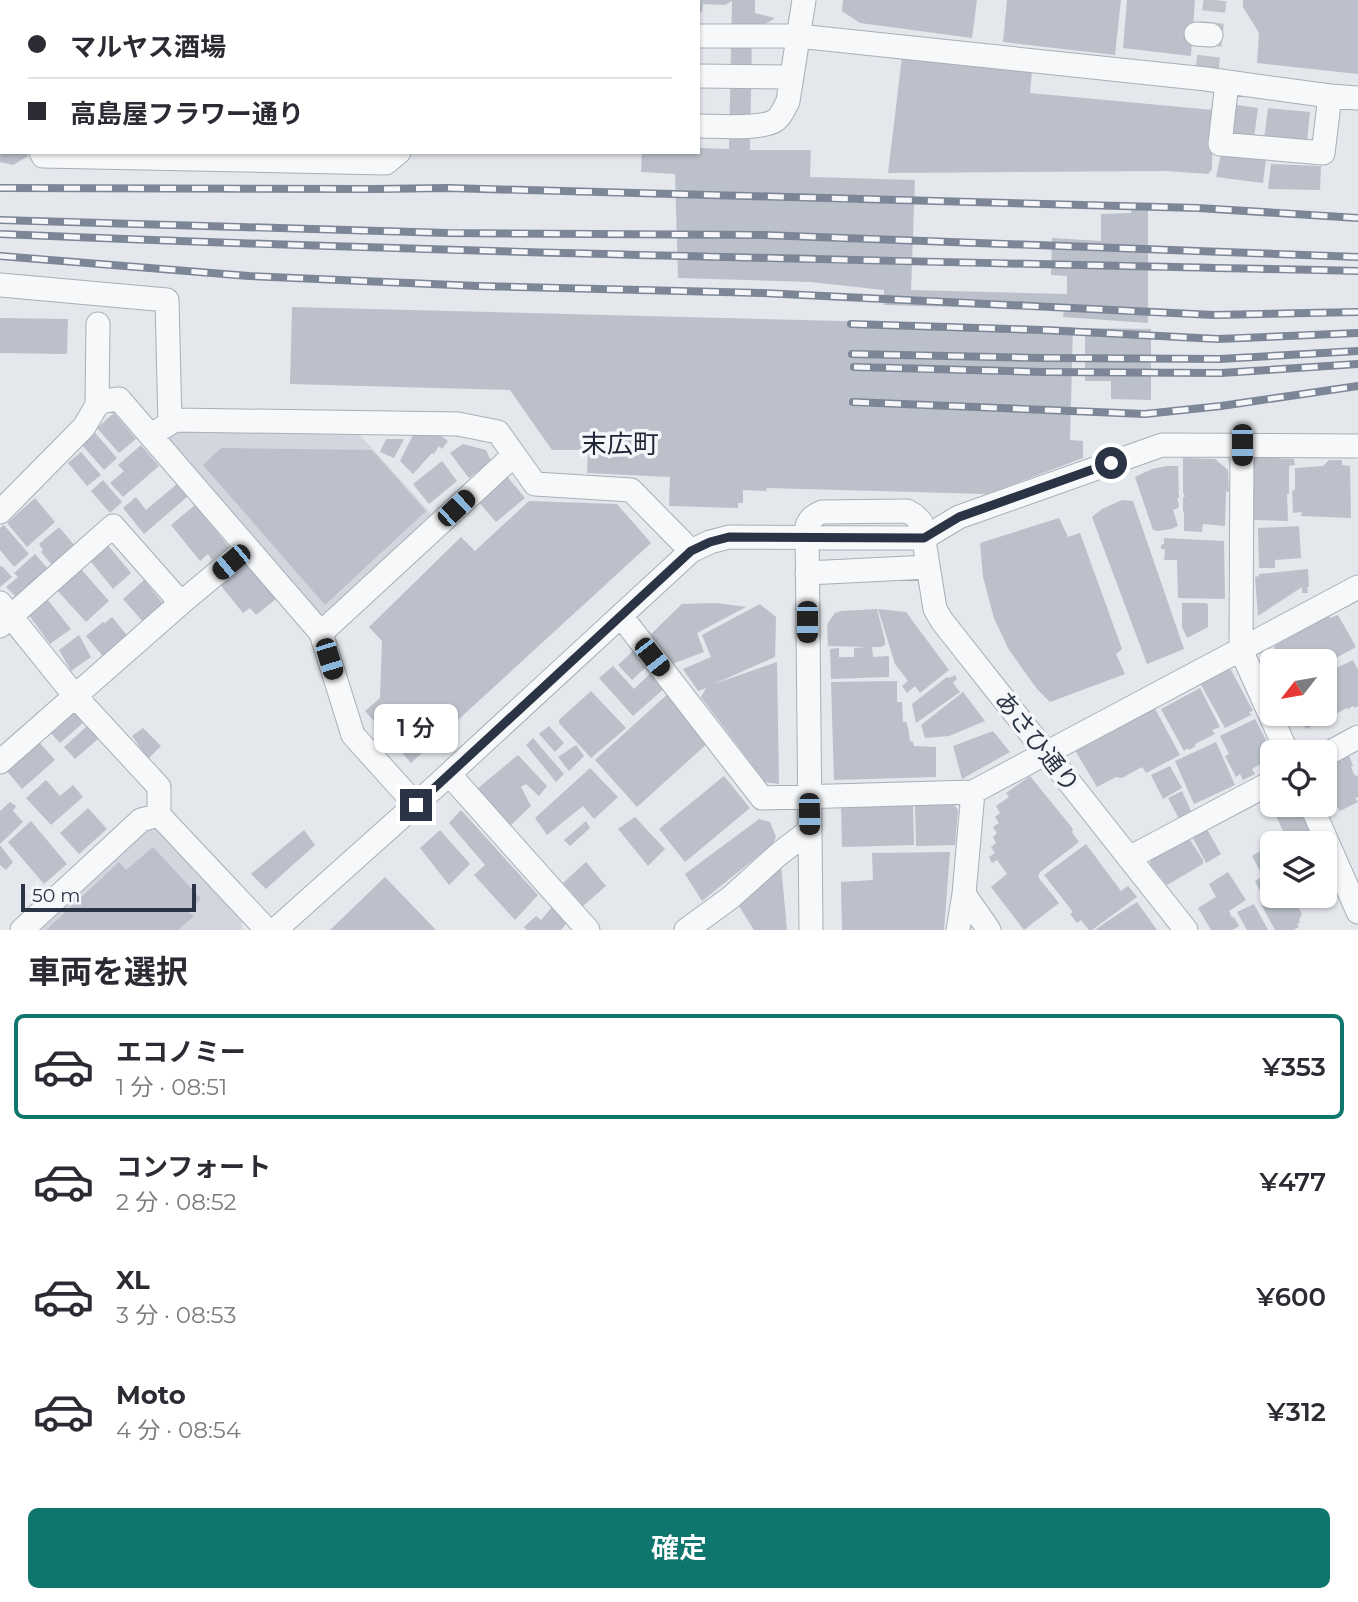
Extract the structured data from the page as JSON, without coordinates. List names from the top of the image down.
{
  "streets": {
    "street": ["あさひ通り"]
  },
  "districts": ["末広町"],
  "scale_bar": "50 m",
  "north": "bottom left",
  "page": {
    "banner": ["マルヤス酒場", "高島屋フラワー通り"],
    "bubble": "1 分",
    "scale": "50 m",
    "heading": "車両を選択",
    "list": [
      {
        "name": "エコノミー",
        "note": "1 分 · 08:51",
        "value": "¥353"
      },
      {
        "name": "コンフォート",
        "note": "2 分 · 08:52",
        "value": "¥477"
      },
      {
        "name": "XL",
        "note": "3 分 · 08:53",
        "value": "¥600"
      },
      {
        "name": "Moto",
        "note": "4 分 · 08:54",
        "value": "¥312"
      }
    ],
    "buttons": "確定"
  }
}
